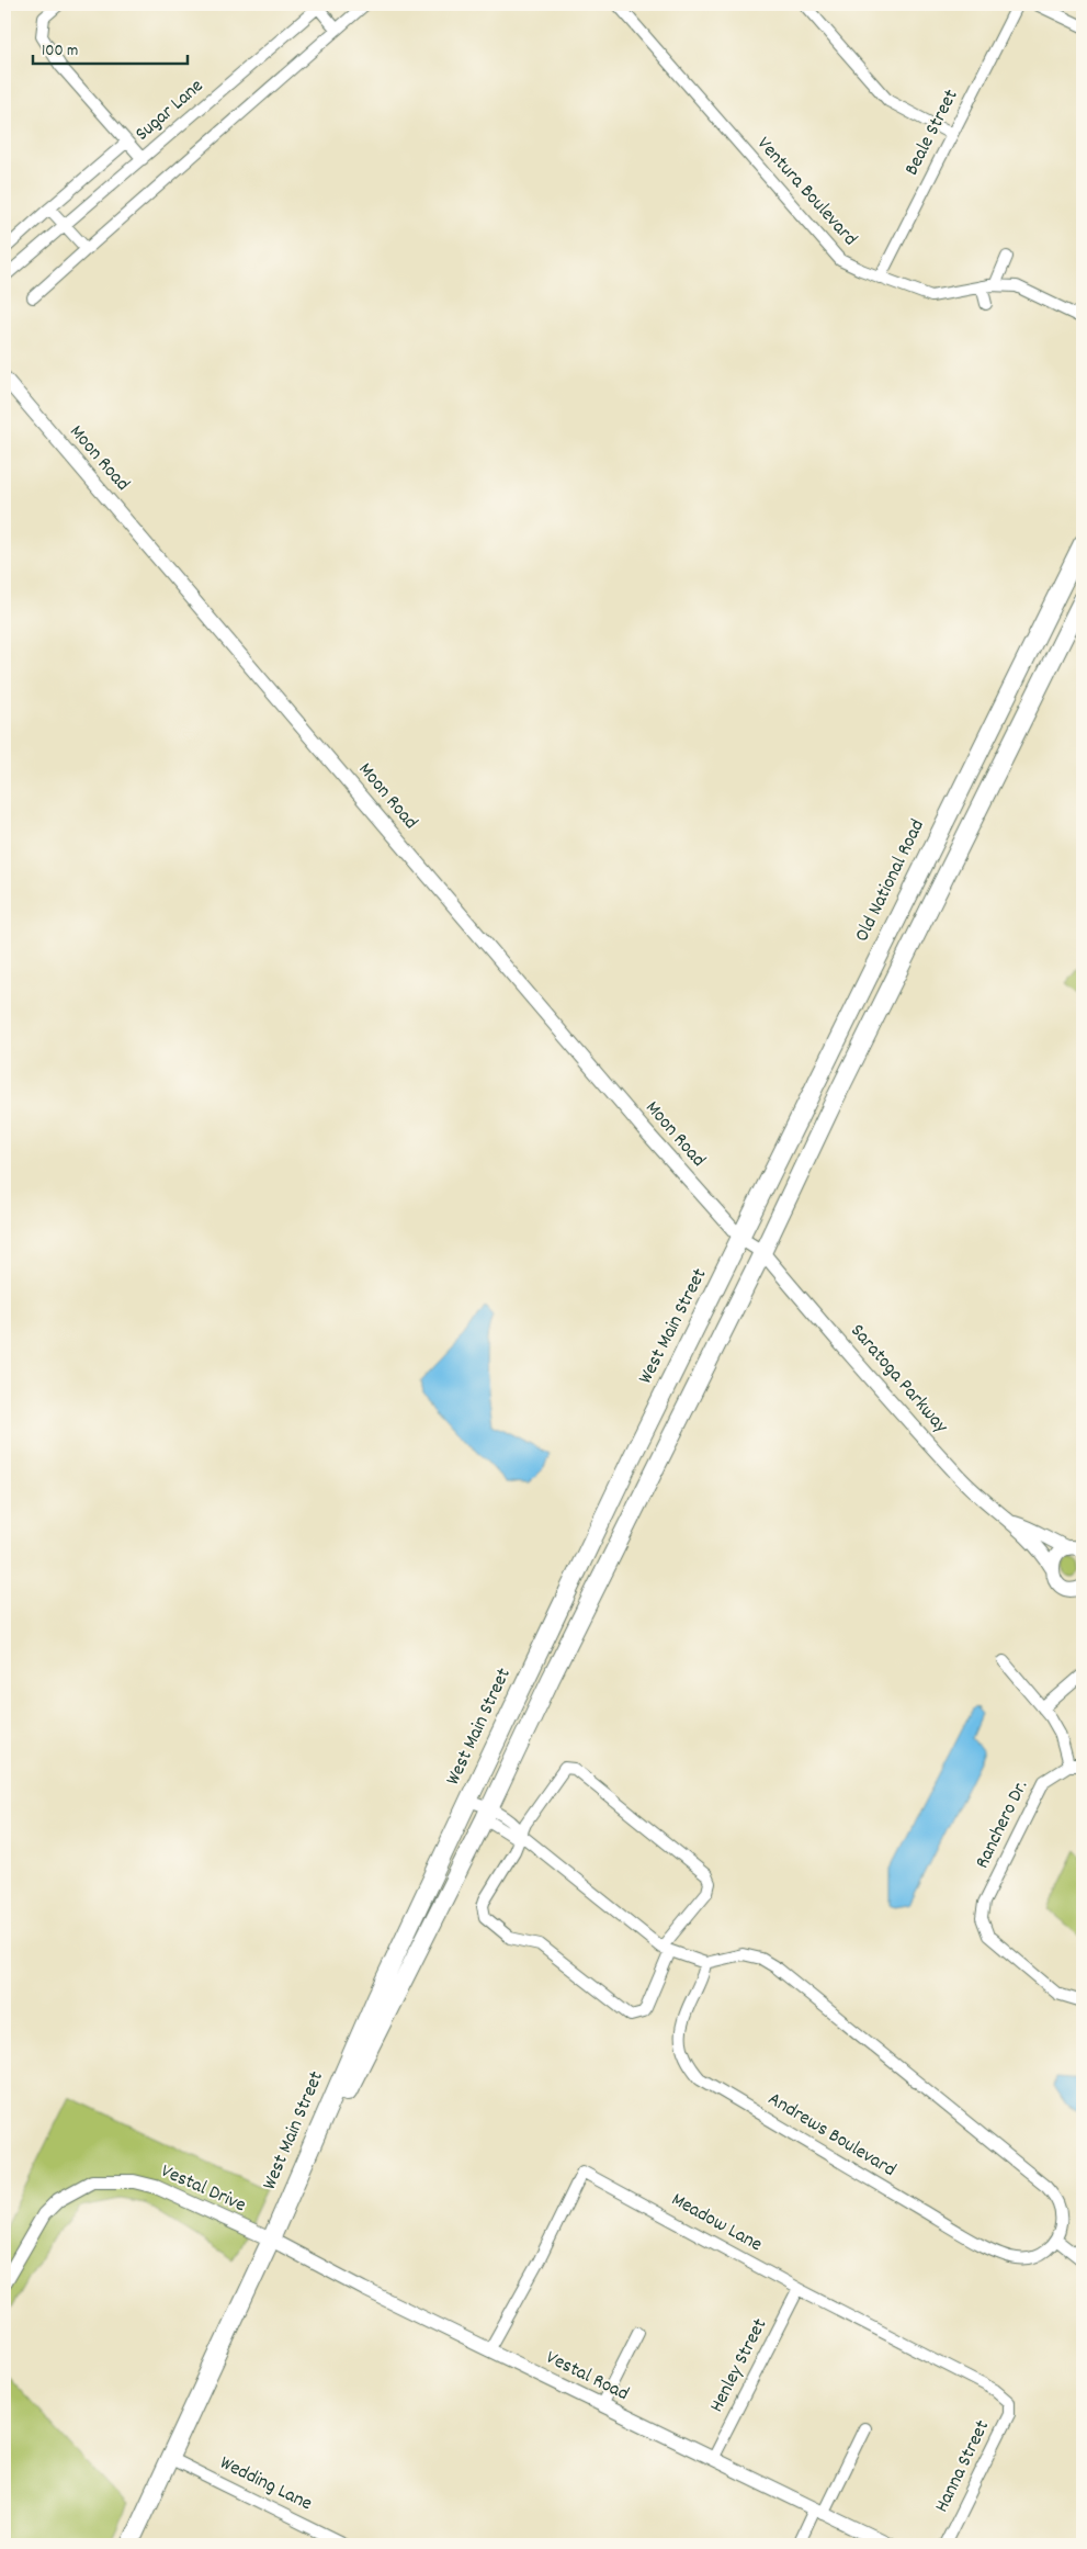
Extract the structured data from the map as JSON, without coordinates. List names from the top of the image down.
{
  "streets": {
    "main road": ["Old National Road", "West Main Street"],
    "street": [
      "Sugar Lane",
      "Beale Street",
      "Ventura Boulevard",
      "Moon Road",
      "Saratoga Parkway",
      "Ranchero Dr.",
      "Andrews Boulevard",
      "Vestal Drive",
      "Meadow Lane",
      "Henley Street",
      "Vestal Road",
      "Hanna Street",
      "Wedding Lane"
    ]
  },
  "crossings": [
    ["Beale Street", "Ventura Boulevard"],
    ["Moon Road", "Old National Road"],
    ["Moon Road", "West Main Street"],
    ["Moon Road", "Saratoga Parkway"],
    ["Old National Road", "West Main Street"],
    ["West Main Street", "Saratoga Parkway"],
    ["West Main Street", "Vestal Drive"],
    ["West Main Street", "Vestal Road"],
    ["West Main Street", "Wedding Lane"],
    ["Vestal Drive", "Vestal Road"],
    ["Meadow Lane", "Henley Street"],
    ["Meadow Lane", "Vestal Road"],
    ["Meadow Lane", "Hanna Street"],
    ["Henley Street", "Vestal Road"]
  ],
  "scale_bar": "100 m"
}
